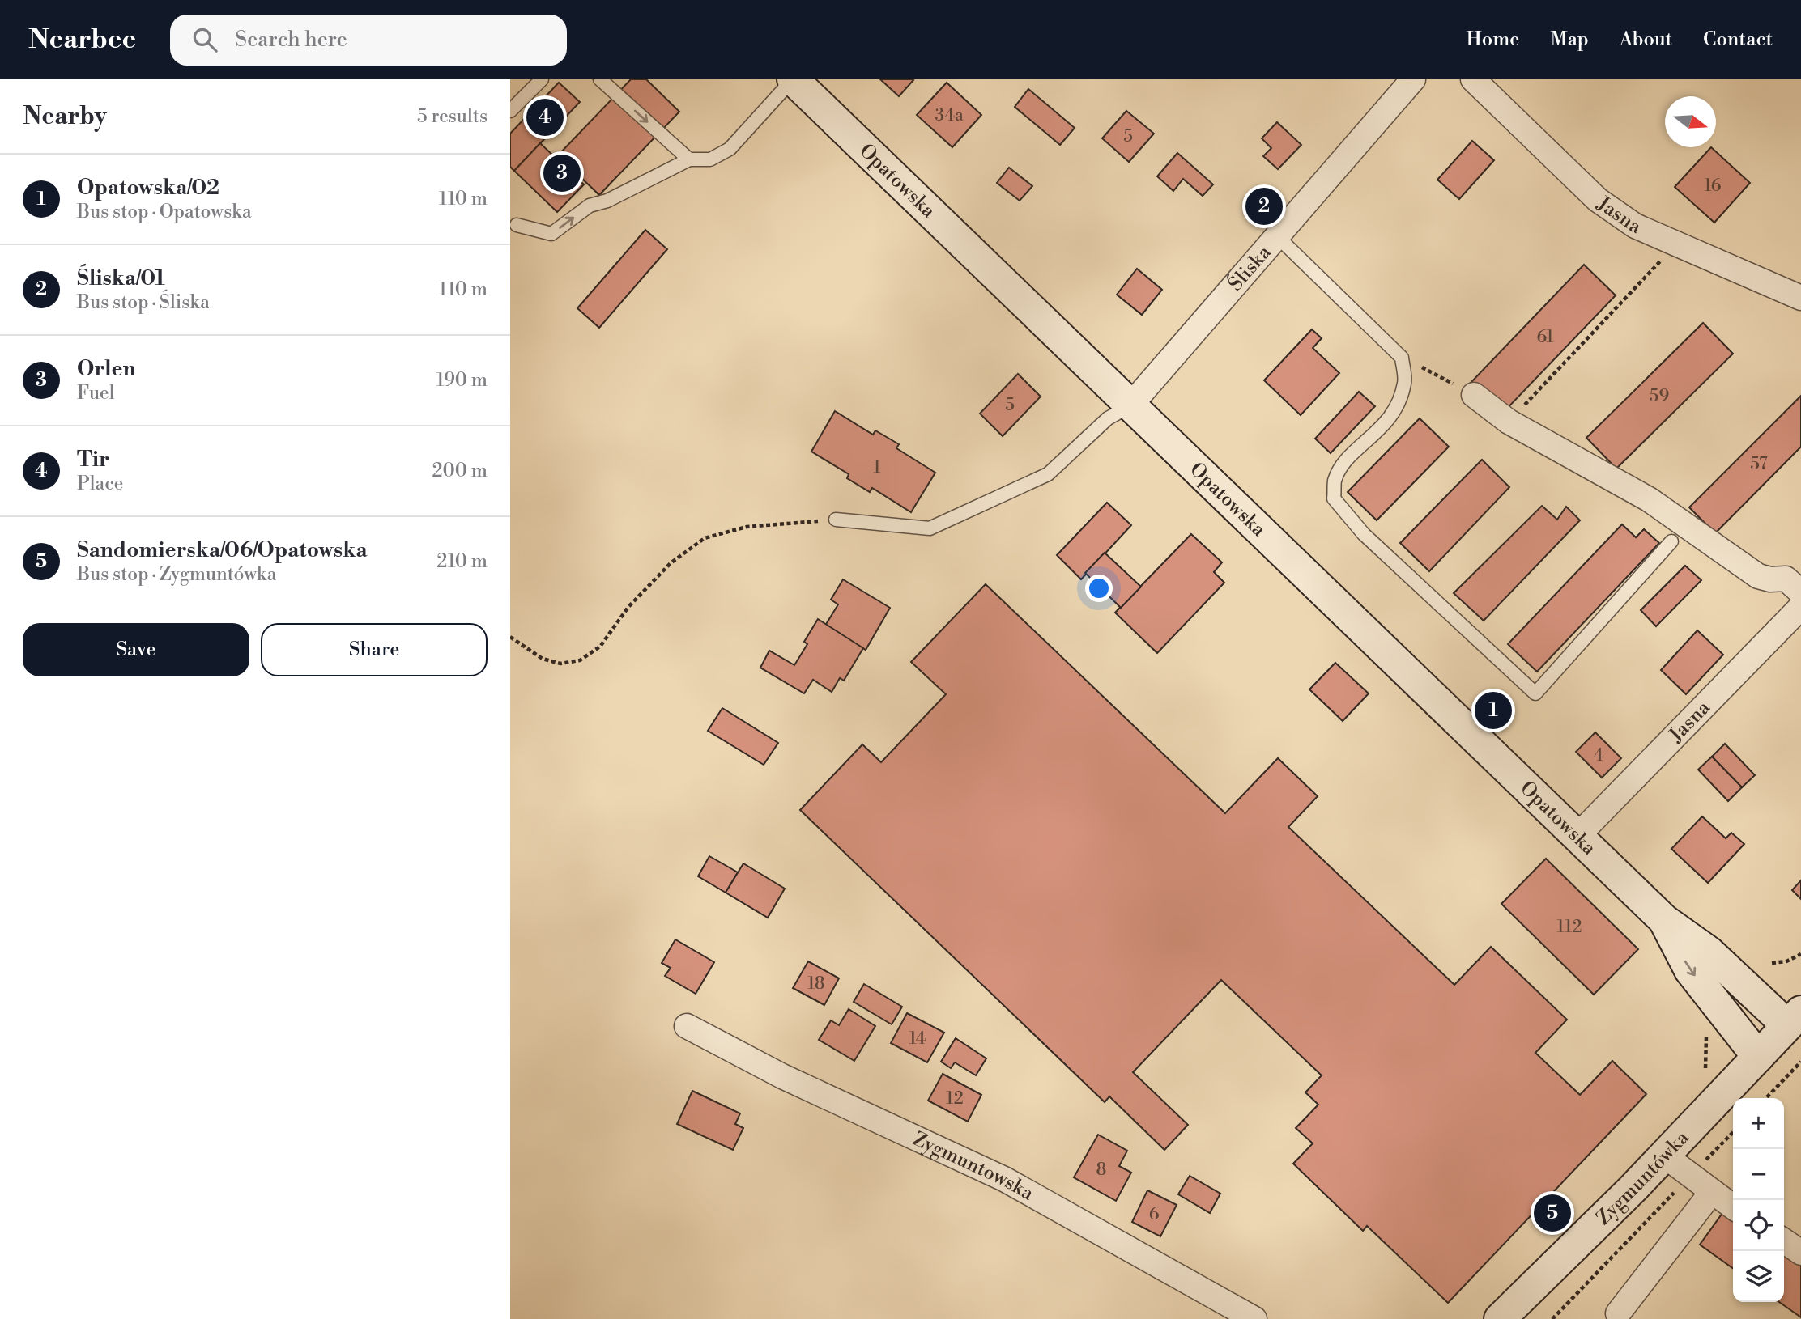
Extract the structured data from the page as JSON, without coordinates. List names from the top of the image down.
{
  "streets": {
    "street": [
      "Opatowska",
      "Jasna",
      "Śliska",
      "Zygmuntowska",
      "Zygmuntówka"
    ]
  },
  "crossings": [
    ["Opatowska", "Jasna"],
    ["Opatowska", "Śliska"],
    ["Opatowska", "Zygmuntówka"]
  ],
  "house_numbers": [
    "34a",
    "5",
    "16",
    "61",
    "59",
    "5",
    "57",
    "1",
    "4",
    "112",
    "18",
    "14",
    "12",
    "8",
    "6"
  ],
  "north": "right",
  "page": {
    "header": "Nearbee",
    "search": "Search here",
    "nav": [
      "Home",
      "Map",
      "About",
      "Contact"
    ],
    "heading": ["Nearby", "5 results"],
    "pins": [
      "4",
      "3",
      "2",
      "1",
      "5"
    ],
    "list": [
      {
        "mark": "1",
        "name": "Opatowska/02",
        "note": "Bus stop · Opatowska",
        "value": "110 m"
      },
      {
        "mark": "2",
        "name": "Śliska/01",
        "note": "Bus stop · Śliska",
        "value": "110 m"
      },
      {
        "mark": "3",
        "name": "Orlen",
        "note": "Fuel",
        "value": "190 m"
      },
      {
        "mark": "4",
        "name": "Tir",
        "note": "Place",
        "value": "200 m"
      },
      {
        "mark": "5",
        "name": "Sandomierska/06/Opatowska",
        "note": "Bus stop · Zygmuntówka",
        "value": "210 m"
      }
    ],
    "buttons": ["Save", "Share"],
    "map_buttons": ["+", "−"]
  }
}
